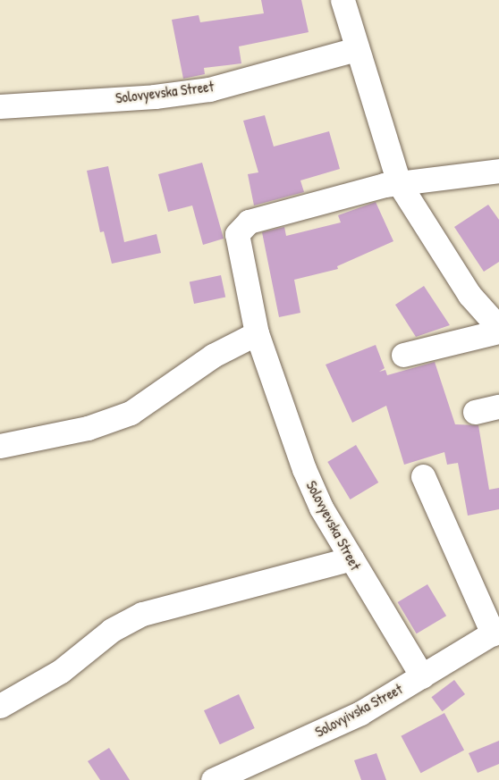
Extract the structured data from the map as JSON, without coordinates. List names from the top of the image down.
{
  "streets": {
    "street": ["Solovyevska Street", "Solovyivska Street"]
  },
  "crossings": [
    ["Solovyevska Street", "Solovyivska Street"]
  ]
}
